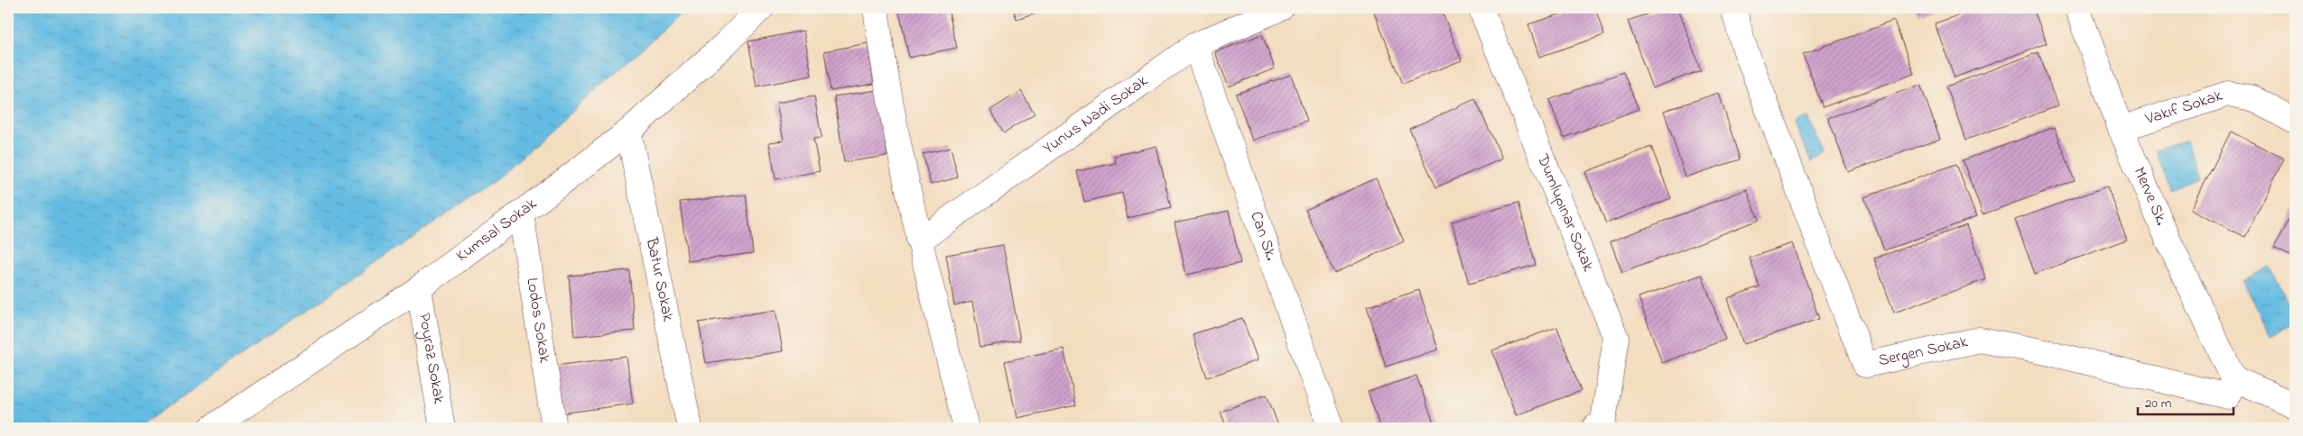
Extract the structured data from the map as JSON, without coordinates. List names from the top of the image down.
{
  "streets": {
    "street": [
      "Vakıf Sokak",
      "Yunus Nadi Sokak",
      "Merve Sk.",
      "Dumlupınar Sokak",
      "Kumsal Sokak",
      "Can Sk.",
      "Batur Sokak",
      "Lodos Sokak",
      "Sergen Sokak",
      "Poyraz Sokak"
    ]
  },
  "crossings": [
    ["Vakıf Sokak", "Merve Sk."],
    ["Yunus Nadi Sokak", "Can Sk."],
    ["Merve Sk.", "Sergen Sokak"],
    ["Kumsal Sokak", "Batur Sokak"],
    ["Kumsal Sokak", "Lodos Sokak"],
    ["Kumsal Sokak", "Poyraz Sokak"]
  ],
  "scale_bar": "20 m"
}
